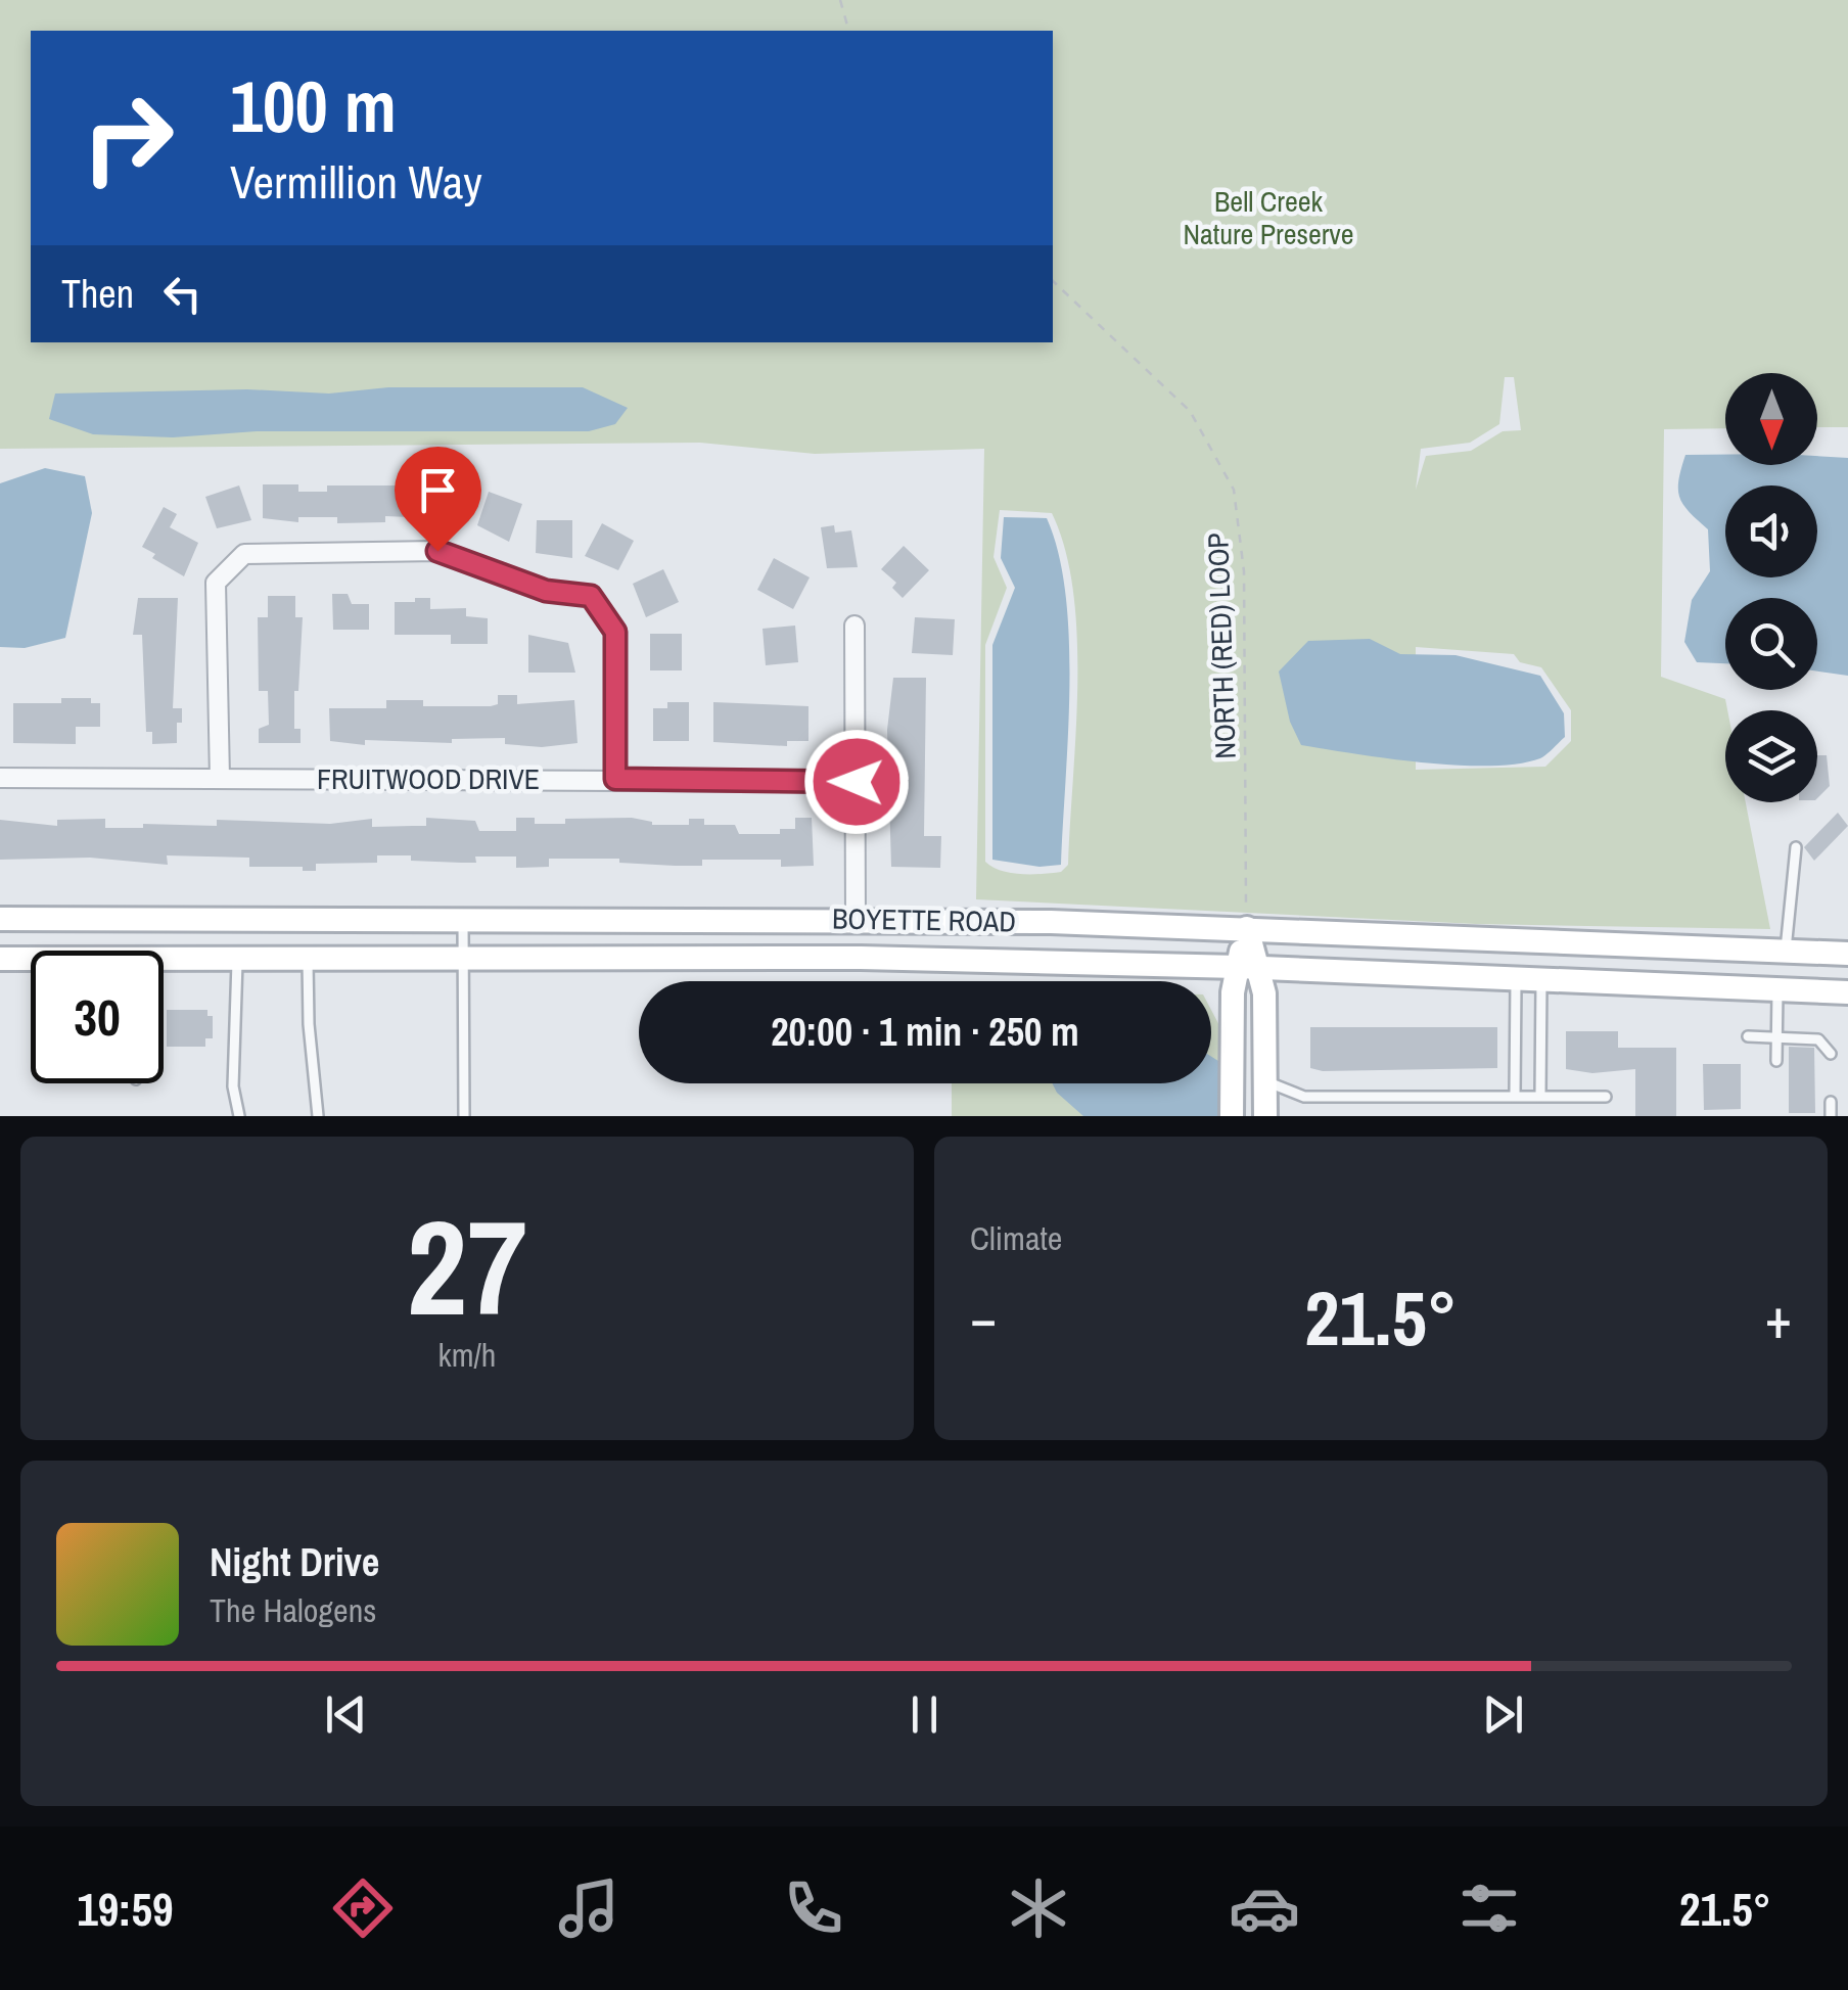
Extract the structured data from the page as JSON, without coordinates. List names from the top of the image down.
{
  "streets": {
    "main road": ["BOYETTE ROAD"],
    "street": ["FRUITWOOD DRIVE"],
    "path": ["NORTH (RED) LOOP"]
  },
  "parks": ["Bell Creek Nature Preserve"],
  "north": "bottom",
  "page": {
    "turn": ["100 m", "Vermillion Way"],
    "then": "Then",
    "limit": "30",
    "trip": "20:00 · 1 min · 250 m",
    "tile": [
      ["27", "km/h"],
      "Climate"
    ],
    "heat": ["−", "21.5°", "+"],
    "song": ["Night Drive", "The Halogens"],
    "tabs": ["19:59", "21.5°"]
  }
}
